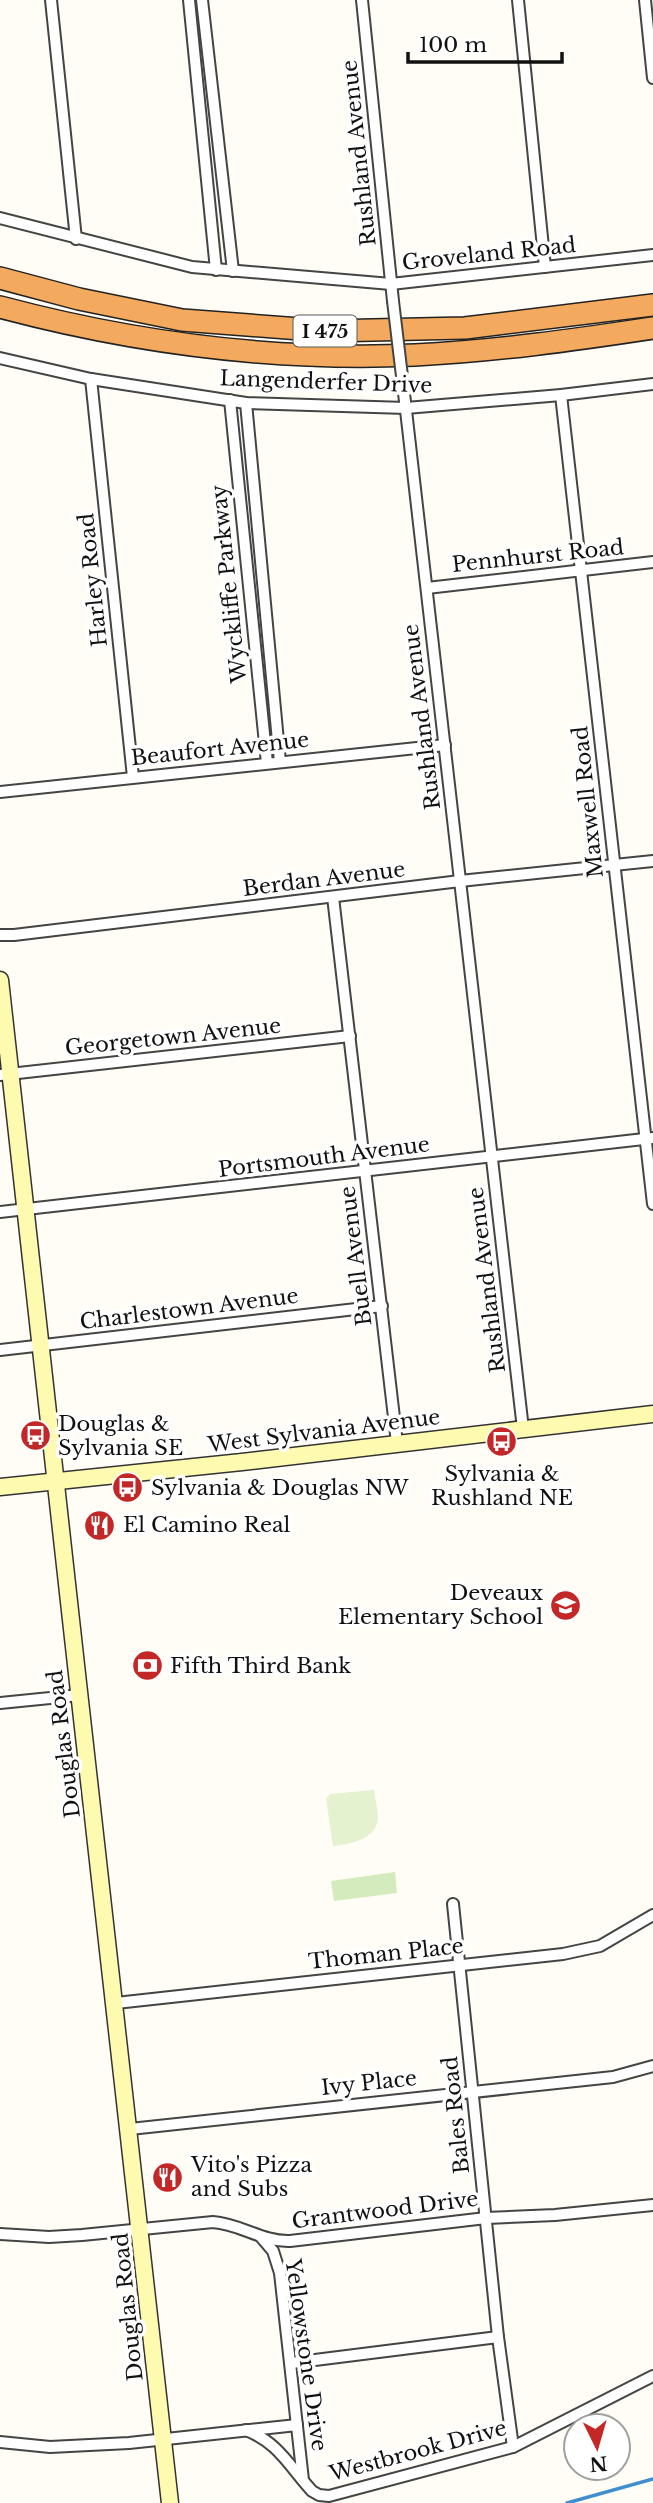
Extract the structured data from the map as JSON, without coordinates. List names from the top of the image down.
{
  "streets": {
    "highway": ["I 475"],
    "street": [
      "Rushland Avenue",
      "Groveland Road",
      "Langenderfer Drive",
      "Pennhurst Road",
      "Harley Road",
      "Wyckliffe Parkway",
      "Beaufort Avenue",
      "Maxwell Road",
      "Berdan Avenue",
      "Georgetown Avenue",
      "Portsmouth Avenue",
      "Buell Avenue",
      "Charlestown Avenue",
      "West Sylvania Avenue",
      "Douglas Road",
      "Thoman Place",
      "Ivy Place",
      "Bales Road",
      "Grantwood Drive",
      "Yellowstone Drive",
      "Westbrook Drive"
    ]
  },
  "crossings": [
    ["Rushland Avenue", "Groveland Road"],
    ["Rushland Avenue", "Langenderfer Drive"],
    ["Rushland Avenue", "Pennhurst Road"],
    ["Rushland Avenue", "Beaufort Avenue"],
    ["Rushland Avenue", "Berdan Avenue"],
    ["Rushland Avenue", "Portsmouth Avenue"],
    ["Rushland Avenue", "West Sylvania Avenue"],
    ["Langenderfer Drive", "Harley Road"],
    ["Langenderfer Drive", "Wyckliffe Parkway"],
    ["Langenderfer Drive", "Maxwell Road"],
    ["Pennhurst Road", "Maxwell Road"],
    ["Harley Road", "Beaufort Avenue"],
    ["Wyckliffe Parkway", "Beaufort Avenue"],
    ["Maxwell Road", "Berdan Avenue"],
    ["Maxwell Road", "Portsmouth Avenue"],
    ["Berdan Avenue", "Buell Avenue"],
    ["Georgetown Avenue", "Buell Avenue"],
    ["Georgetown Avenue", "Douglas Road"],
    ["Portsmouth Avenue", "Buell Avenue"],
    ["Portsmouth Avenue", "Douglas Road"],
    ["Buell Avenue", "Charlestown Avenue"],
    ["Buell Avenue", "West Sylvania Avenue"],
    ["Charlestown Avenue", "Douglas Road"],
    ["West Sylvania Avenue", "Douglas Road"],
    ["Douglas Road", "Thoman Place"],
    ["Douglas Road", "Ivy Place"],
    ["Douglas Road", "Grantwood Drive"],
    ["Thoman Place", "Bales Road"],
    ["Ivy Place", "Bales Road"],
    ["Bales Road", "Grantwood Drive"],
    ["Bales Road", "Westbrook Drive"],
    ["Grantwood Drive", "Yellowstone Drive"],
    ["Yellowstone Drive", "Westbrook Drive"]
  ],
  "places": {
    "bus stop": ["Douglas & Sylvania SE", "Sylvania & Rushland NE", "Sylvania & Douglas NW"],
    "restaurant": ["El Camino Real", "Vito's Pizza and Subs"],
    "school or university": ["Deveaux Elementary School"],
    "bank": ["Fifth Third Bank"]
  },
  "scale_bar": "100 m",
  "north": "bottom"
}
